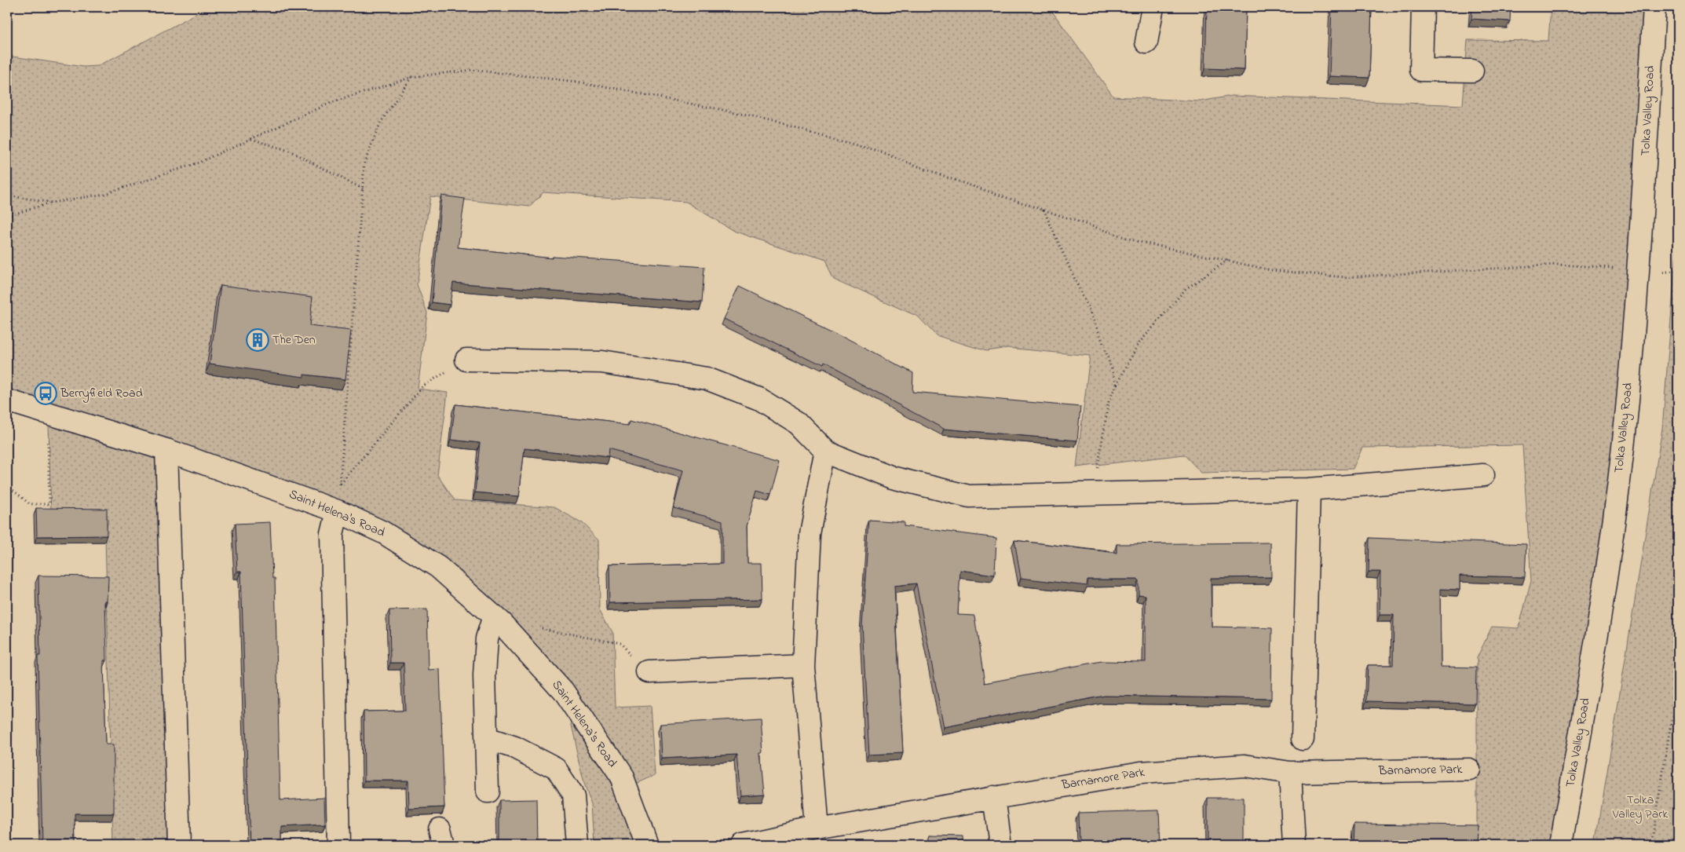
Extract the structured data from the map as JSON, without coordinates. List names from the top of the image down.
{
  "streets": {
    "street": ["Tolka Valley Road", "Saint Helena's Road", "Barnamore Park"]
  },
  "parks": ["Tolka Valley Park"],
  "places": {
    "building": ["The Den"],
    "bus stop": ["Berryfield Road"]
  }
}
